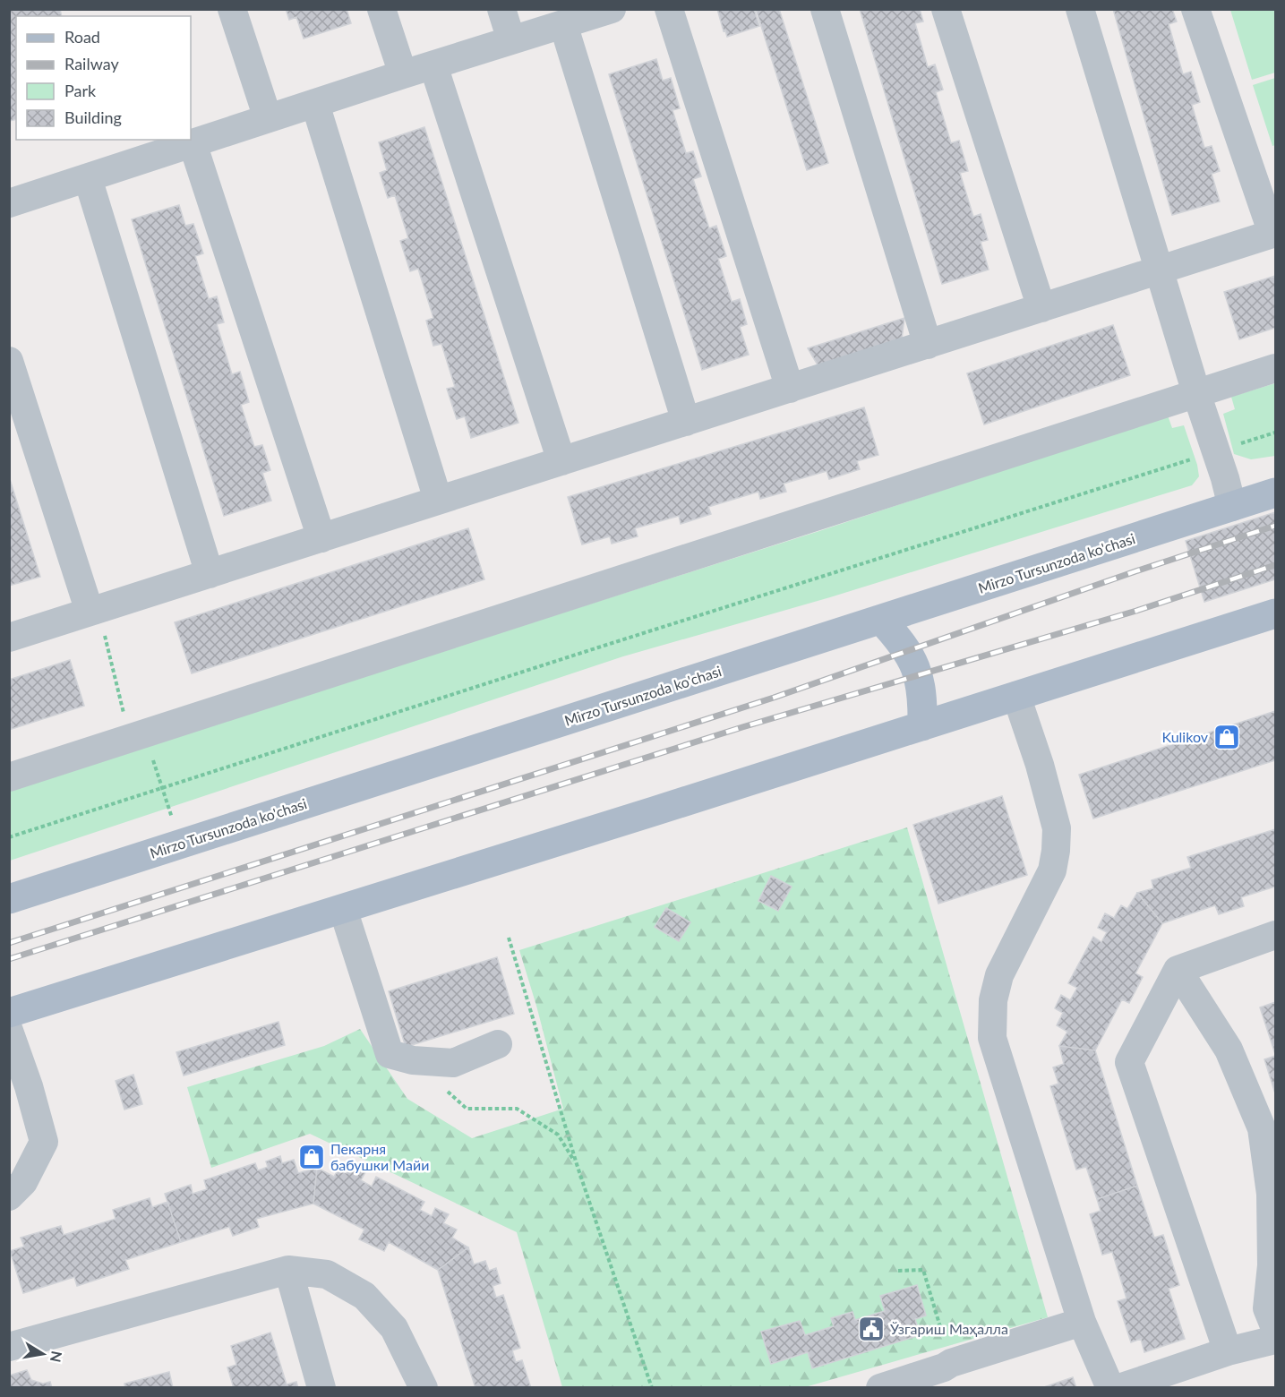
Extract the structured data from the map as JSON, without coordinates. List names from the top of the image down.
{
  "streets": {
    "main road": ["Mirzo Tursunzoda ko'chasi"]
  },
  "places": {
    "shop": ["Kulikov", "Пекарня бабушки Майи"],
    "public building": ["Ўзгариш Маҳалла"]
  },
  "legend": [
    "Road",
    "Railway",
    "Park",
    "Building"
  ],
  "north": "right"
}
